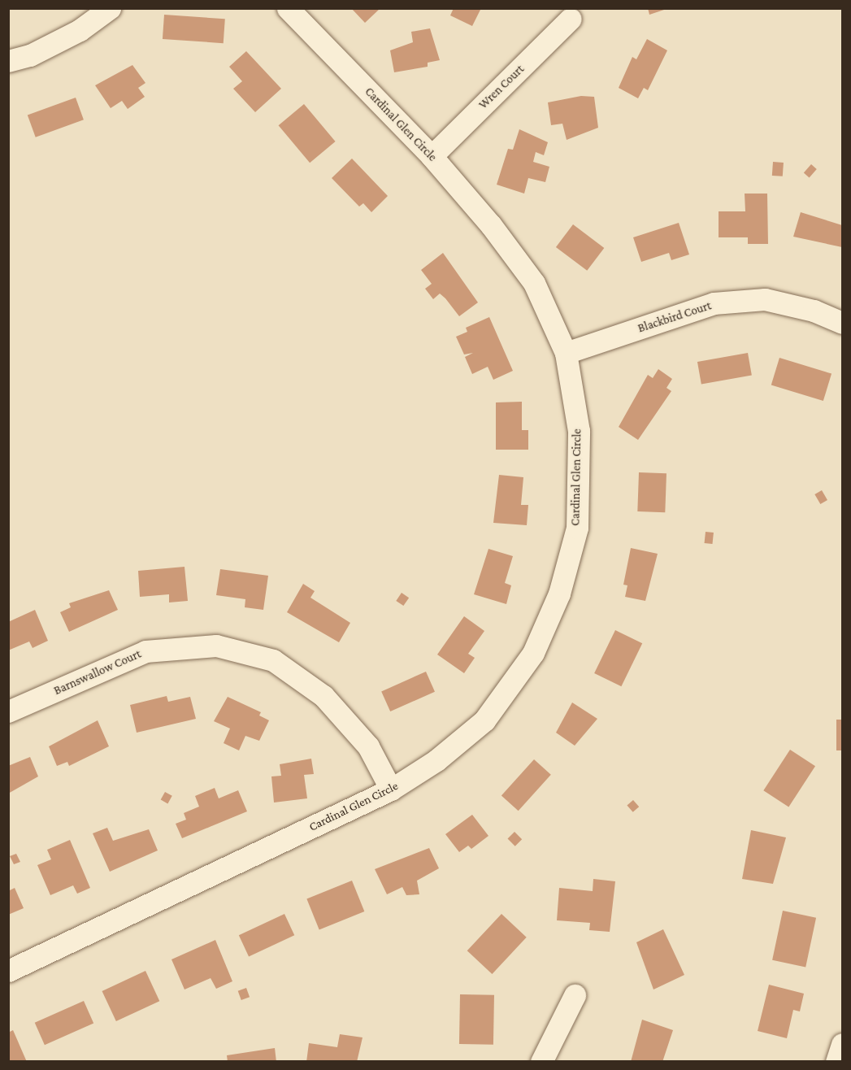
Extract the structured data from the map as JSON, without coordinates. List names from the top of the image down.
{
  "streets": {
    "street": [
      "Wren Court",
      "Cardinal Glen Circle",
      "Blackbird Court",
      "Barnswallow Court"
    ]
  },
  "crossings": [
    ["Wren Court", "Cardinal Glen Circle"],
    ["Cardinal Glen Circle", "Blackbird Court"],
    ["Cardinal Glen Circle", "Barnswallow Court"]
  ]
}
